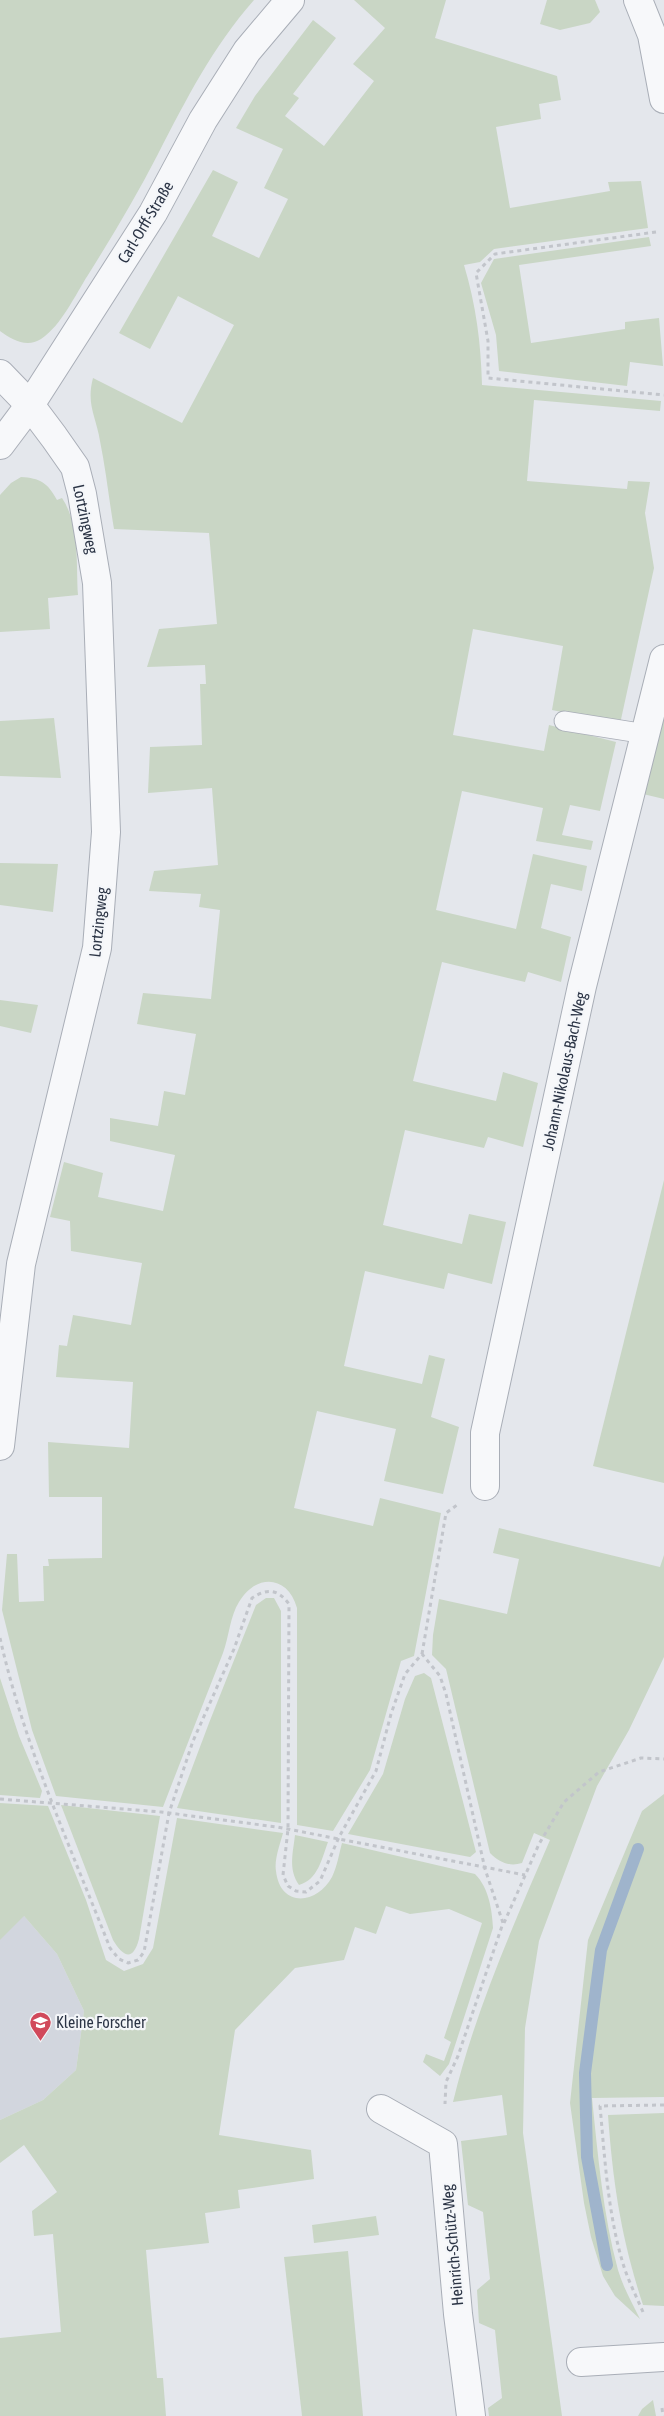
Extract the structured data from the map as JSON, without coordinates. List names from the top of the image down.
{
  "streets": {
    "street": [
      "Carl-Orff-Straße",
      "Lortzingweg",
      "Johann-Nikolaus-Bach-Weg",
      "Heinrich-Schütz-Weg"
    ]
  },
  "crossings": [
    ["Carl-Orff-Straße", "Lortzingweg"]
  ],
  "places": {
    "school or university": ["Kleine Forscher"]
  }
}
